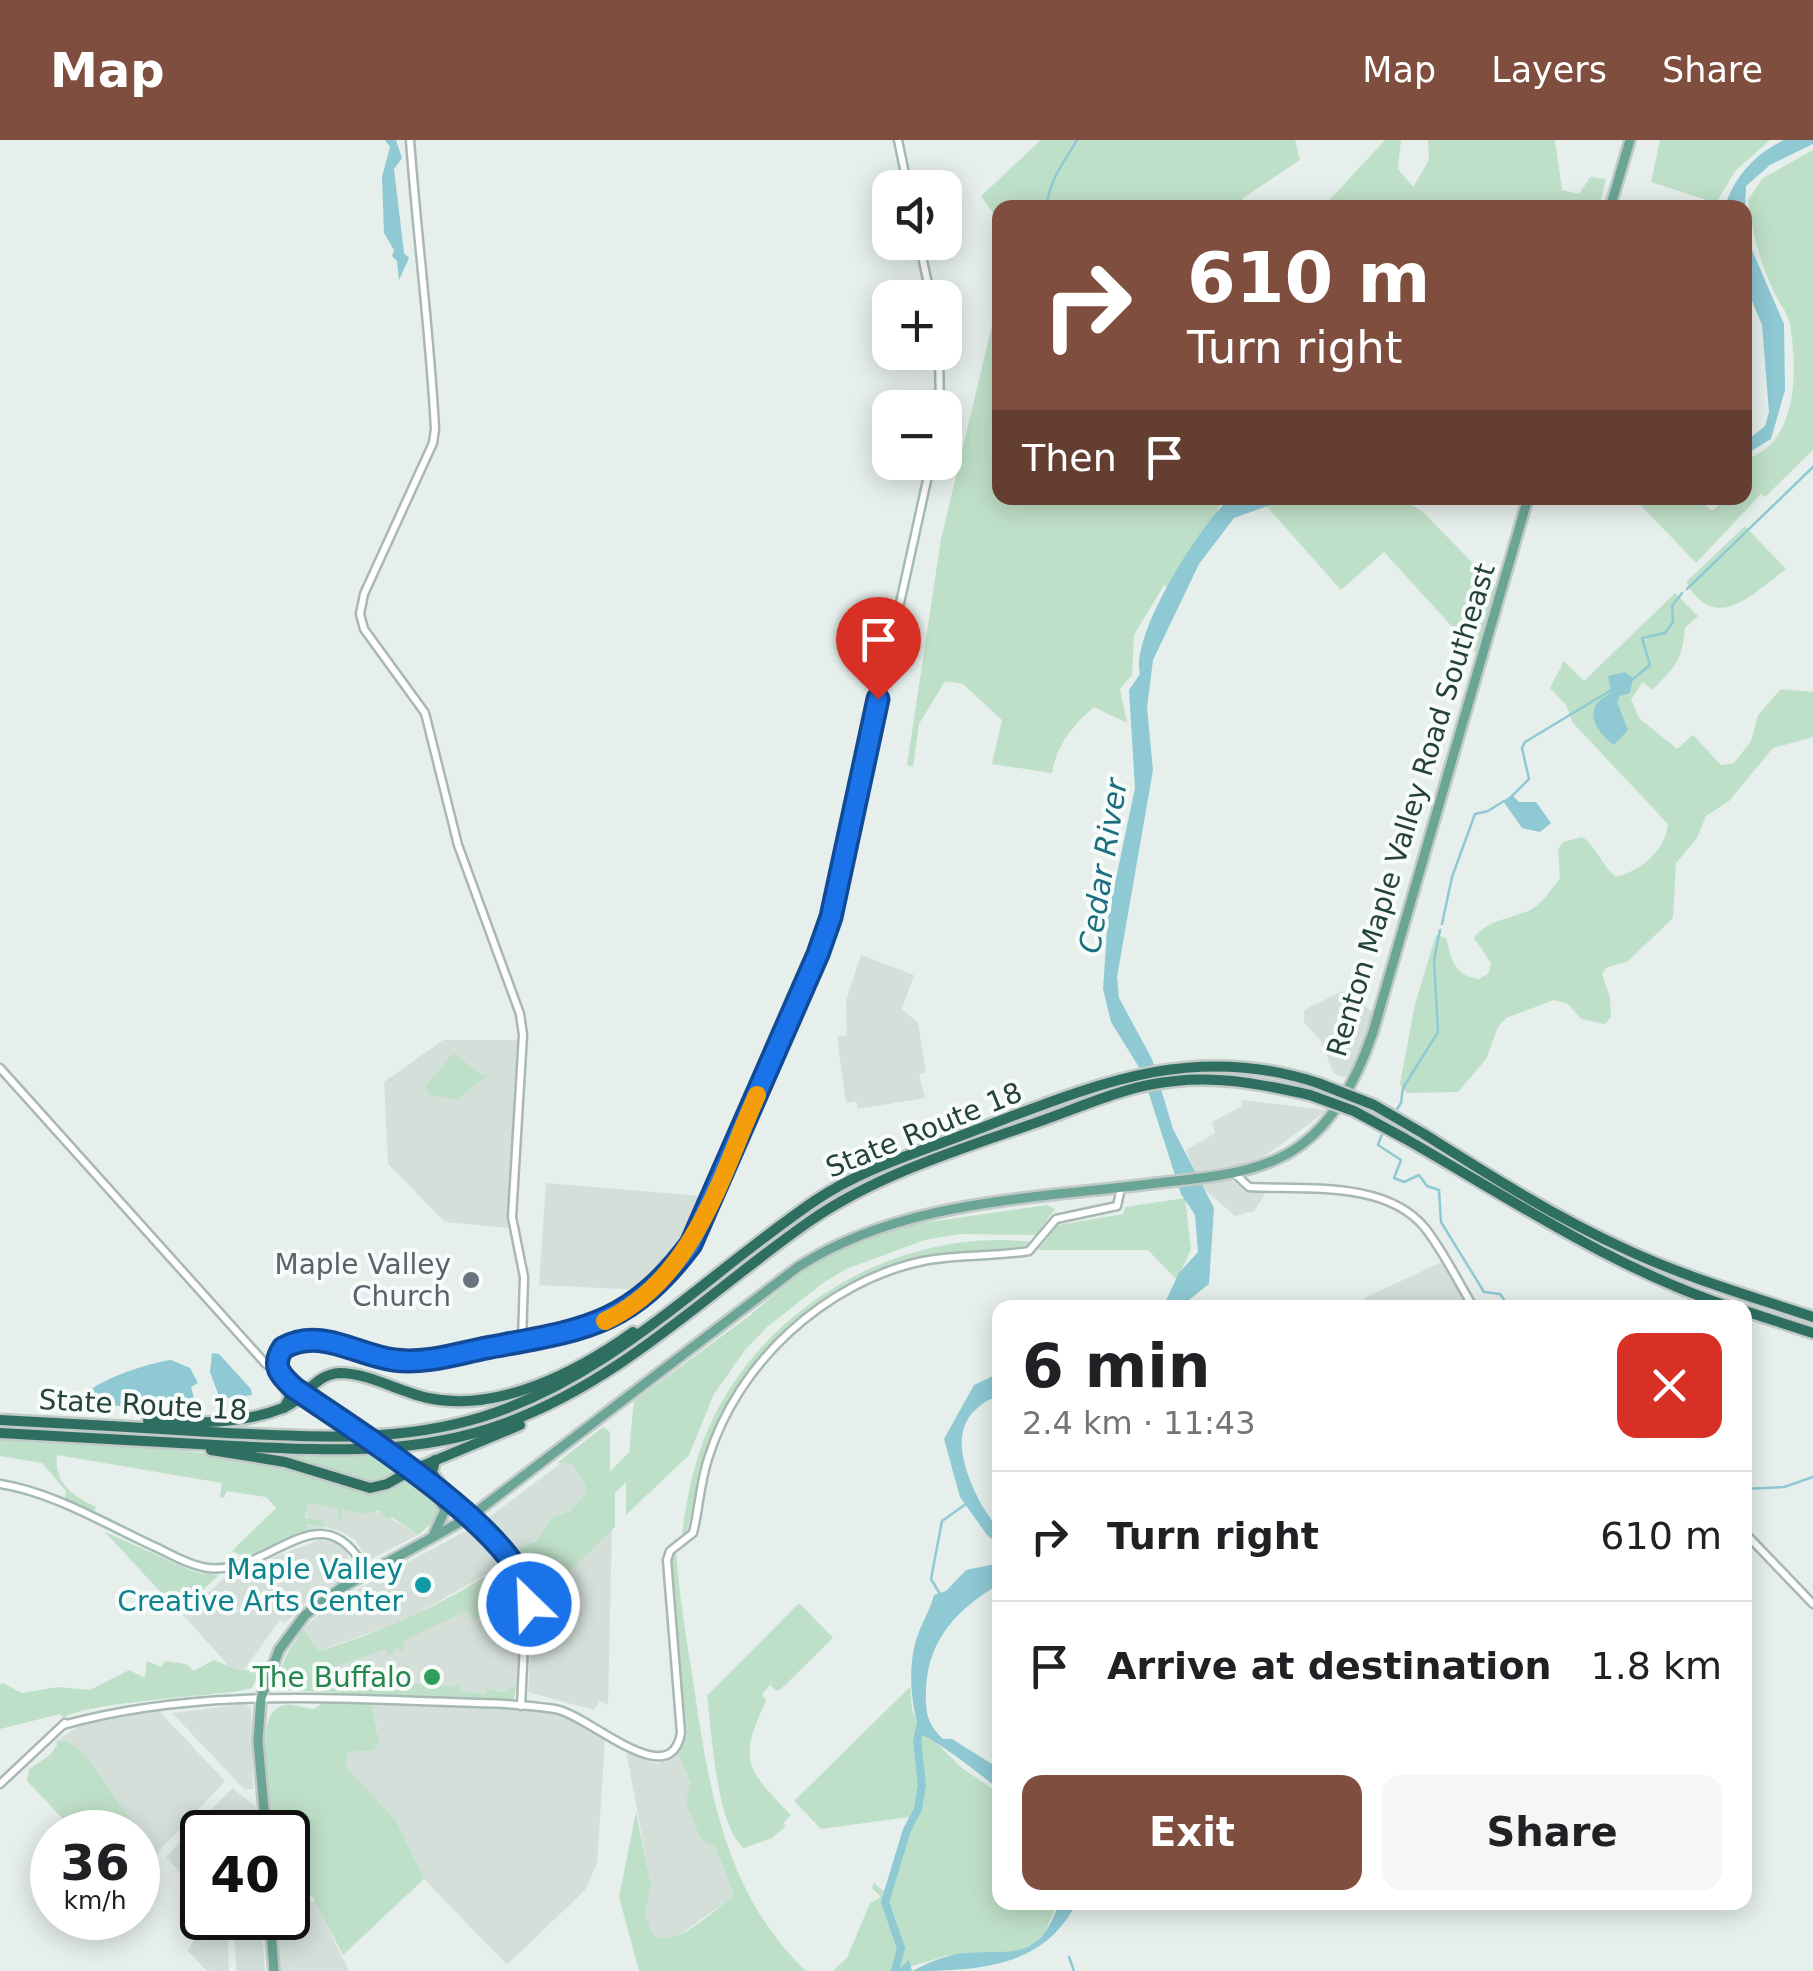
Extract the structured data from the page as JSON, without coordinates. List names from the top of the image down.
{
  "streets": {
    "highway": ["State Route 18"],
    "main road": ["Renton Maple Valley Road Southeast"]
  },
  "water": ["Cedar River"],
  "places": ["Maple Valley Church", "Maple Valley Creative Arts Center", "The Buffalo"],
  "page": {
    "header": "Map",
    "nav": ["Map", "Layers", "Share"],
    "map_buttons": ["+", "−"],
    "turn": ["610 m", "Turn right"],
    "then": "Then",
    "heading": ["6 min", "2.4 km · 11:43"],
    "list": [
      {
        "name": "Turn right",
        "value": "610 m"
      },
      {
        "name": "Arrive at destination",
        "value": "1.8 km"
      }
    ],
    "buttons": ["Exit", "Share"],
    "speed": "36 km/h",
    "limit": "40"
  }
}
